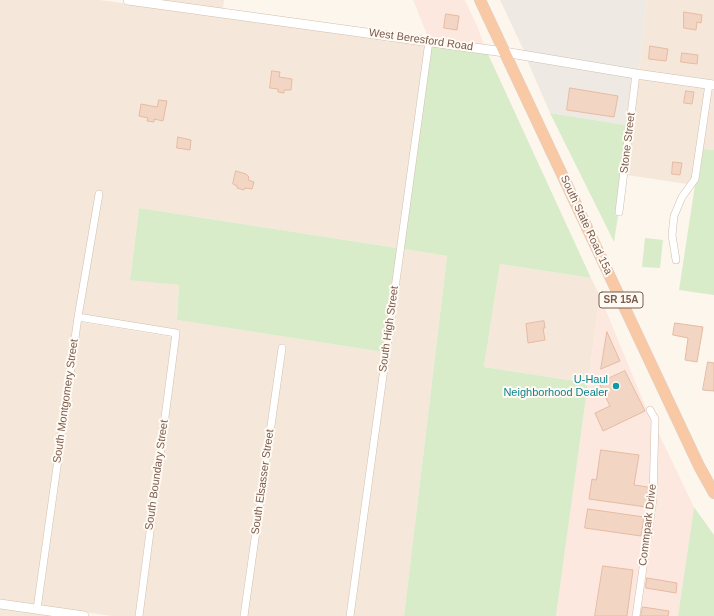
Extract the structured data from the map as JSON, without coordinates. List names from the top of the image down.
{
  "streets": {
    "highway": ["South State Road 15a", "SR 15A"],
    "street": [
      "West Beresford Road",
      "Stone Street",
      "South High Street",
      "South Montgomery Street",
      "South Boundary Street",
      "South Elsasser Street",
      "Commpark Drive"
    ]
  },
  "crossings": [
    ["West Beresford Road", "Stone Street"],
    ["West Beresford Road", "South State Road 15a"],
    ["West Beresford Road", "South High Street"],
    ["South Montgomery Street", "South Boundary Street"]
  ],
  "places": ["U-Haul Neighborhood Dealer"]
}
